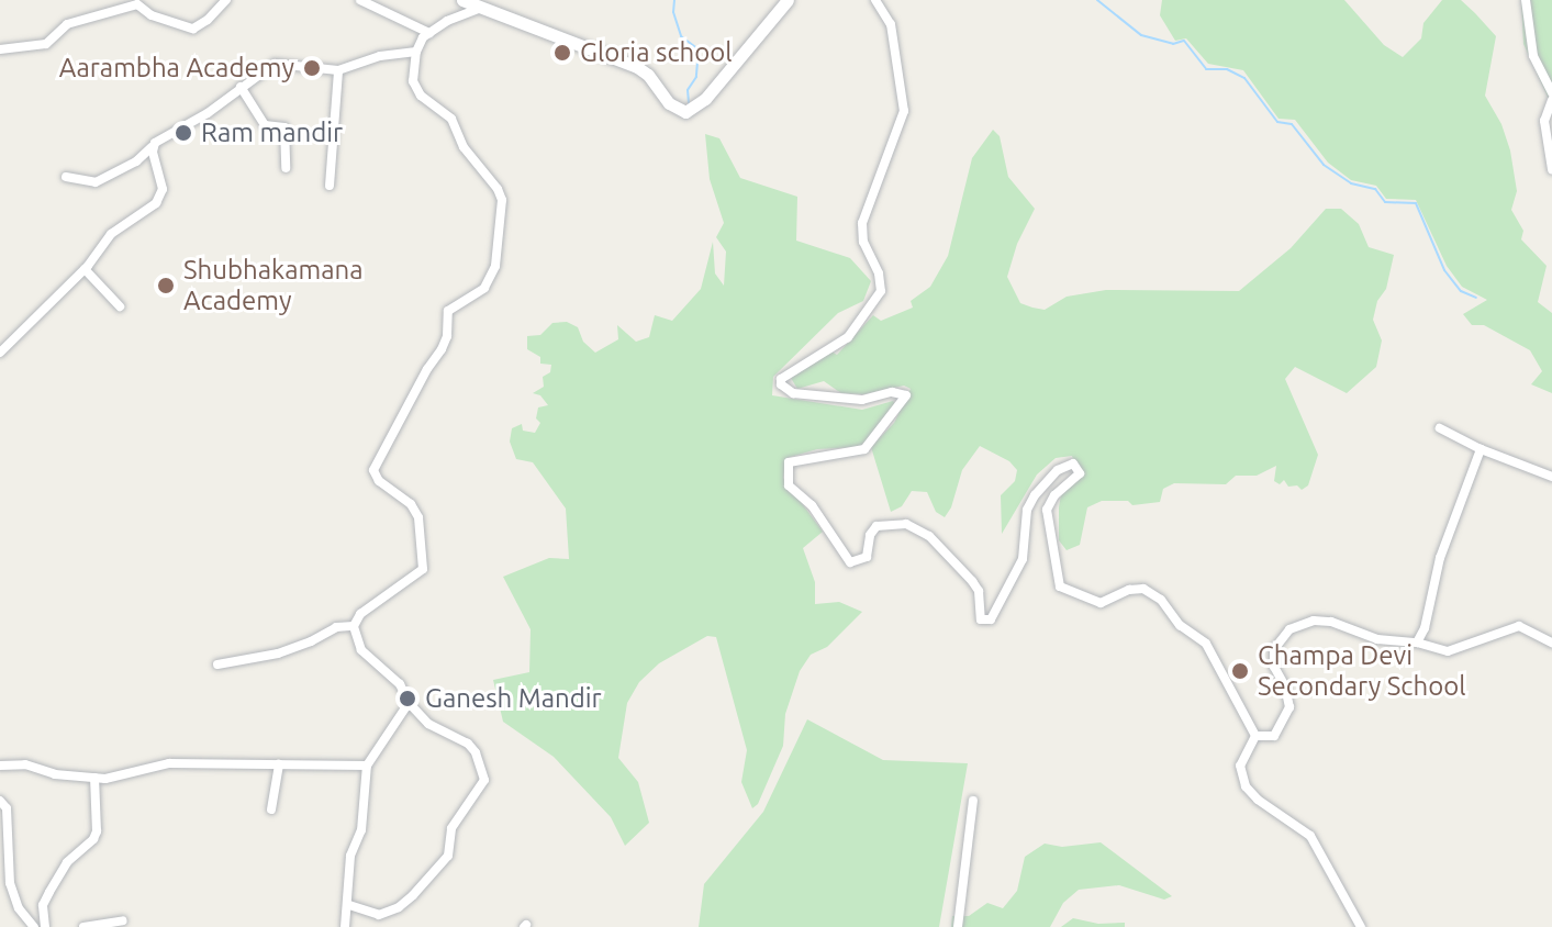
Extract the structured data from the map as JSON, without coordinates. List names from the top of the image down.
{
  "places": [
    "Gloria school",
    "Aarambha Academy",
    "Ram mandir",
    "Shubhakamana Academy",
    "Champa Devi Secondary School",
    "Ganesh Mandir"
  ]
}
